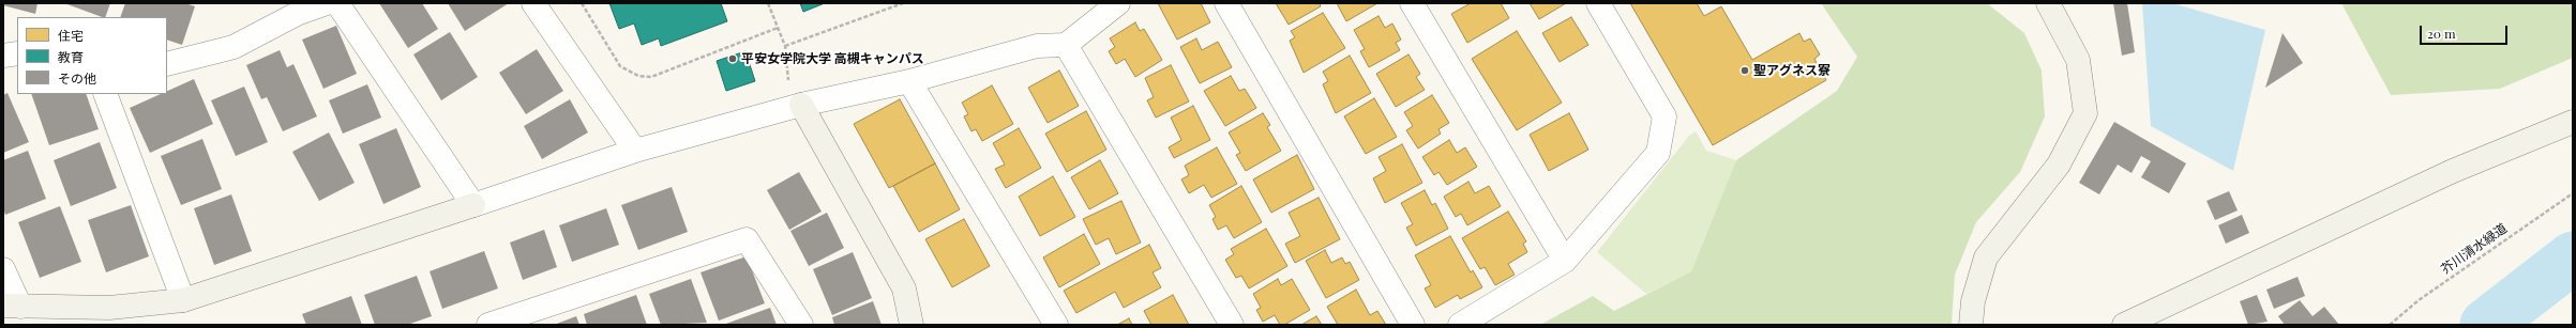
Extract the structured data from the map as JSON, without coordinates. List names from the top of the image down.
{
  "streets": {
    "path": ["芥川清水緑道"]
  },
  "places": ["平安女学院大学 高槻キャンパス", "聖アグネス寮"],
  "legend": ["住宅", "教育", "その他"],
  "scale_bar": "20 m"
}
